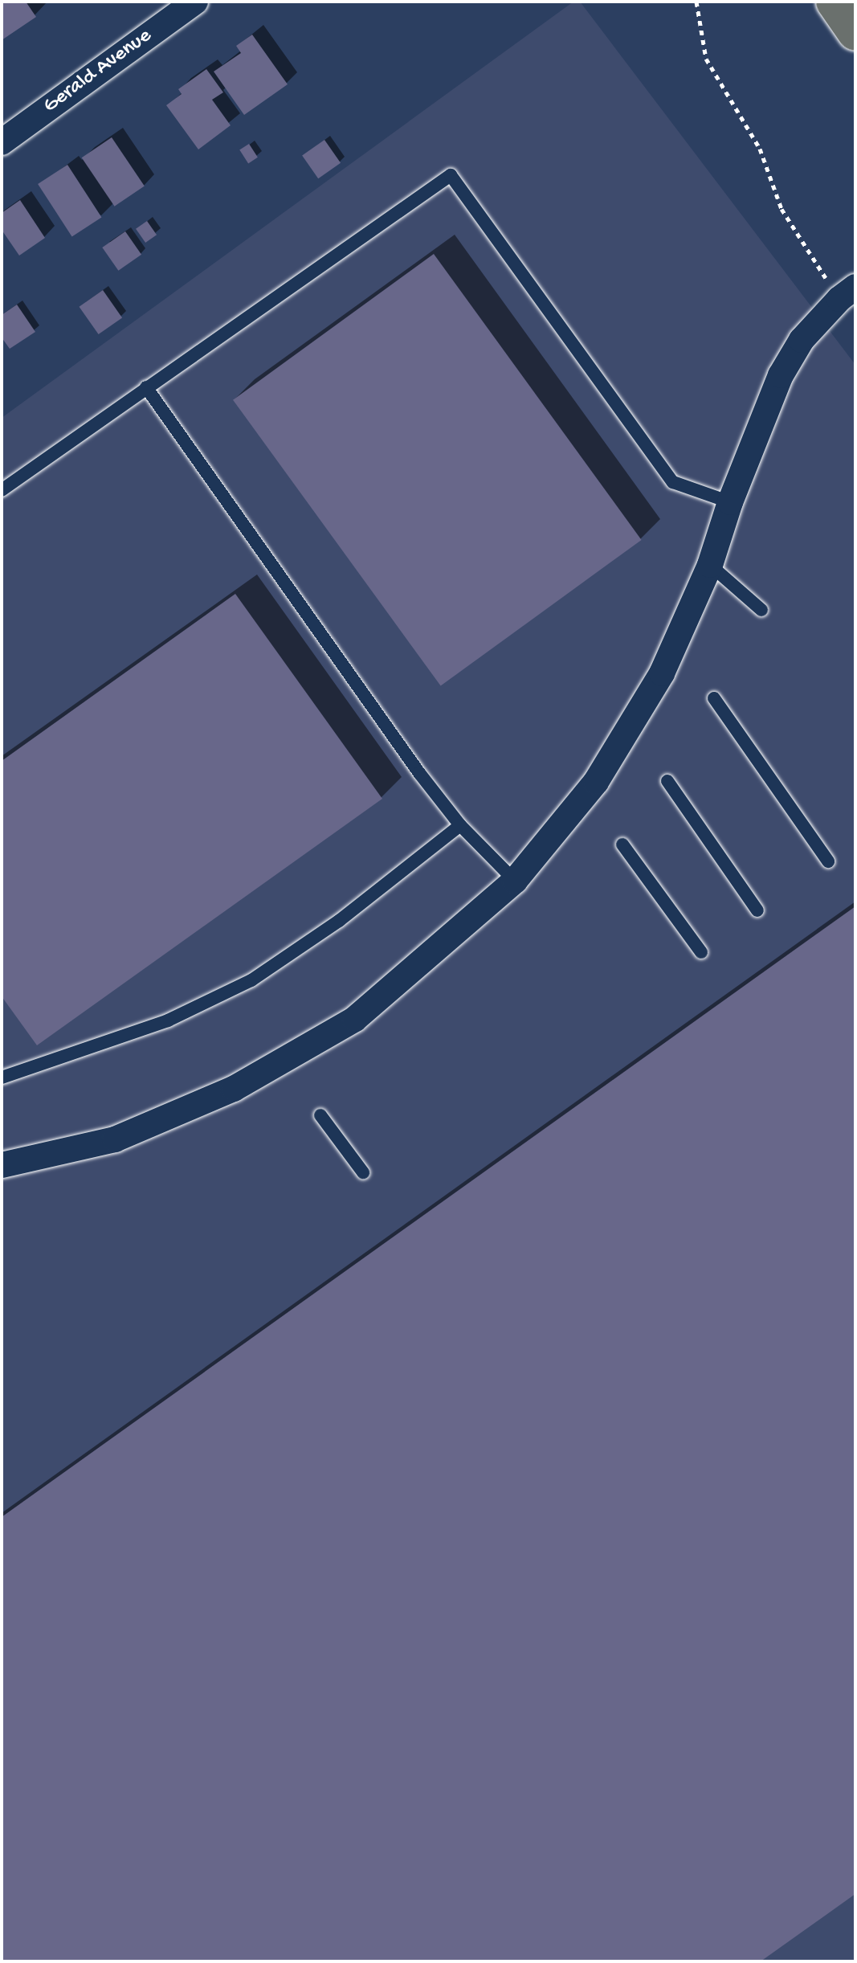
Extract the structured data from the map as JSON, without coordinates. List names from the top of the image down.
{
  "streets": {
    "street": ["Gerald Avenue"]
  }
}
